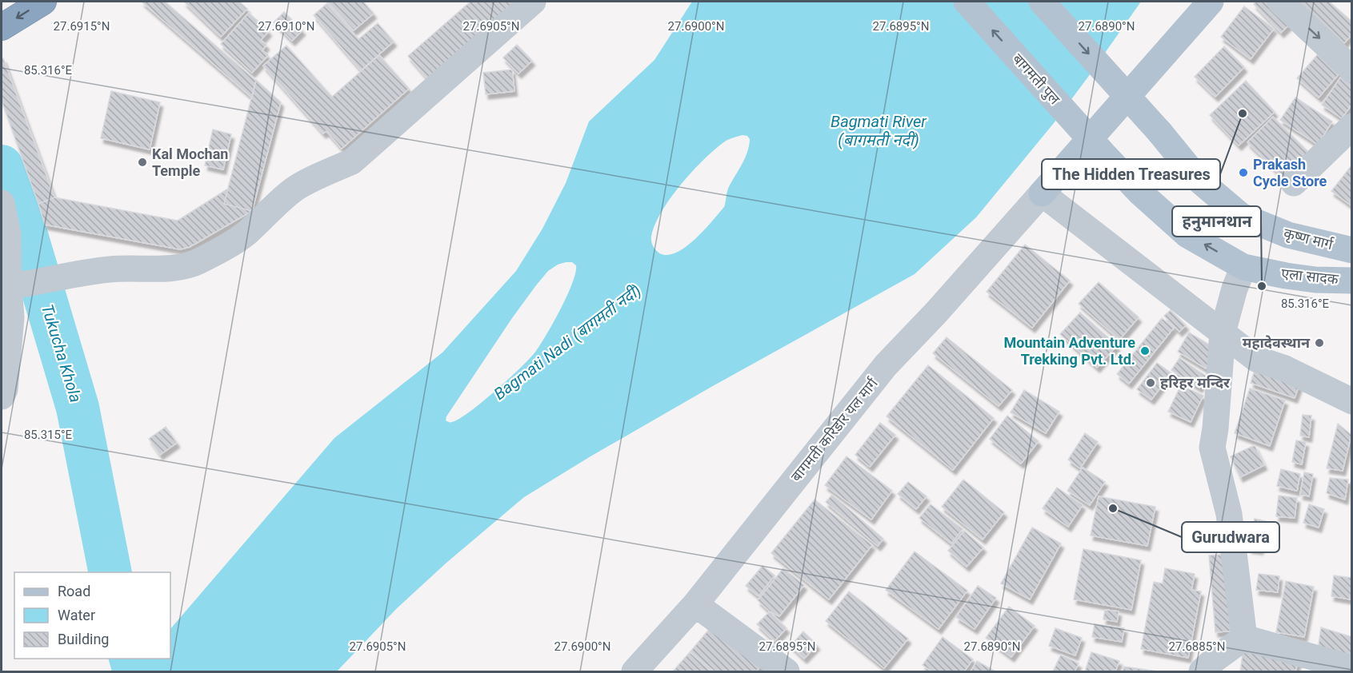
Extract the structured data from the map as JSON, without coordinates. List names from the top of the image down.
{
  "streets": {
    "main road": ["बागमती पुल", "कृष्ण मार्ग", "एला सादक"],
    "street": ["बागमती करिडोर यल मार्ग"]
  },
  "crossings": [
    ["बागमती पुल", "एला सादक"]
  ],
  "one_way": ["बागमती पुल", "कृष्ण मार्ग", "एला सादक"],
  "water": ["Bagmati River (बागमती नदी)", "Bagmati Nadi (बागमती नदी)", "Tukucha Khola"],
  "places": [
    "The Hidden Treasures",
    "Kal Mochan Temple",
    "Prakash Cycle Store",
    "हनुमानथान",
    "महादेवस्थान",
    "Mountain Adventure Trekking Pvt. Ltd.",
    "हरिहर मन्दिर",
    "Gurudwara"
  ],
  "legend": ["Road", "Water", "Building"],
  "coordinates": [
    "27.6915°N",
    "27.6910°N",
    "27.6905°N",
    "27.6900°N",
    "27.6890°N",
    "27.6895°N",
    "85.316°E",
    "85.315°E",
    "27.6885°N"
  ]
}
